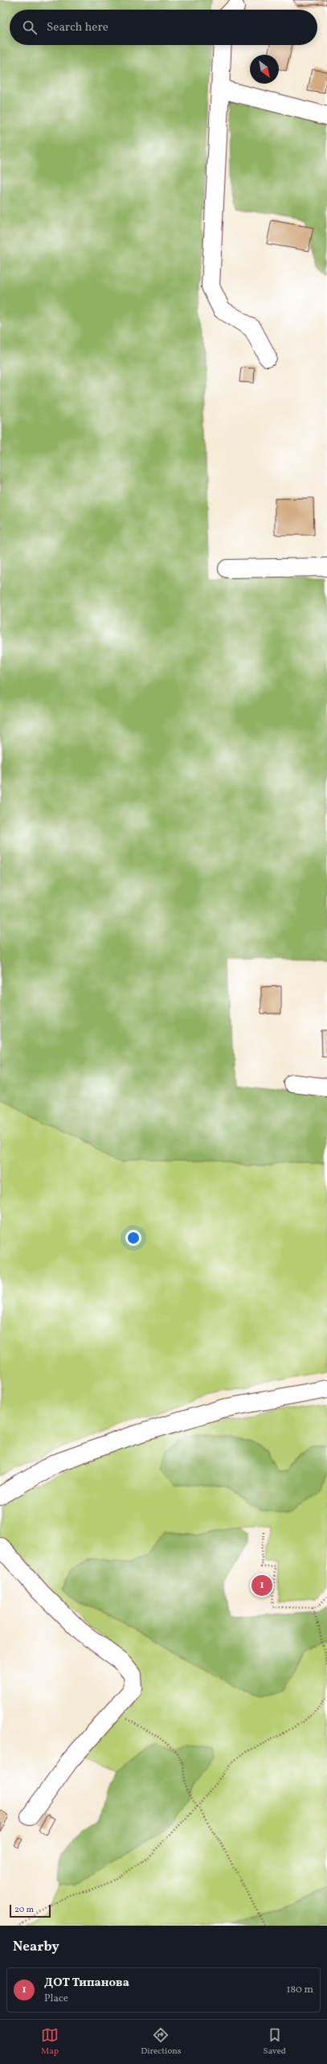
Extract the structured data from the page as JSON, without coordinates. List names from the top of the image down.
{
  "scale_bar": "20 m",
  "north": "bottom right",
  "page": {
    "search": "Search here",
    "pins": "1",
    "scale": "20 m",
    "heading": "Nearby",
    "list": [
      {
        "mark": "1",
        "name": "ДОТ Типанова",
        "note": "Place",
        "value": "180 m"
      }
    ],
    "nav": ["Map", "Directions", "Saved"]
  }
}
